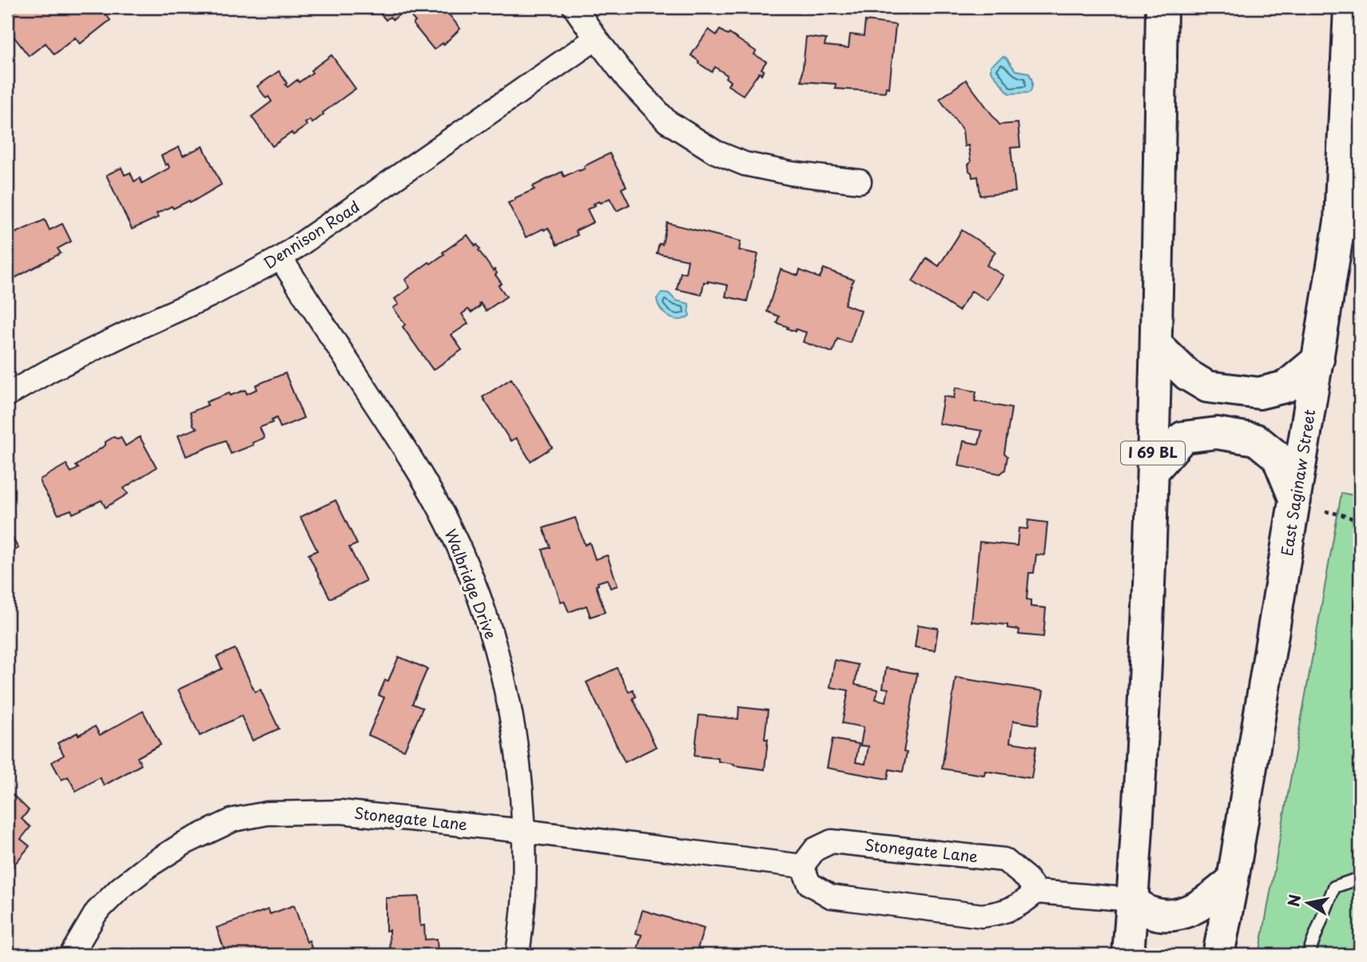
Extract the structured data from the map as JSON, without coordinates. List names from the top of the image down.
{
  "streets": {
    "main road": ["I 69 BL", "East Saginaw Street"],
    "street": ["Dennison Road", "Walbridge Drive", "Stonegate Lane"]
  },
  "crossings": [
    ["Dennison Road", "Walbridge Drive"],
    ["Walbridge Drive", "Stonegate Lane"]
  ],
  "north": "left"
}
